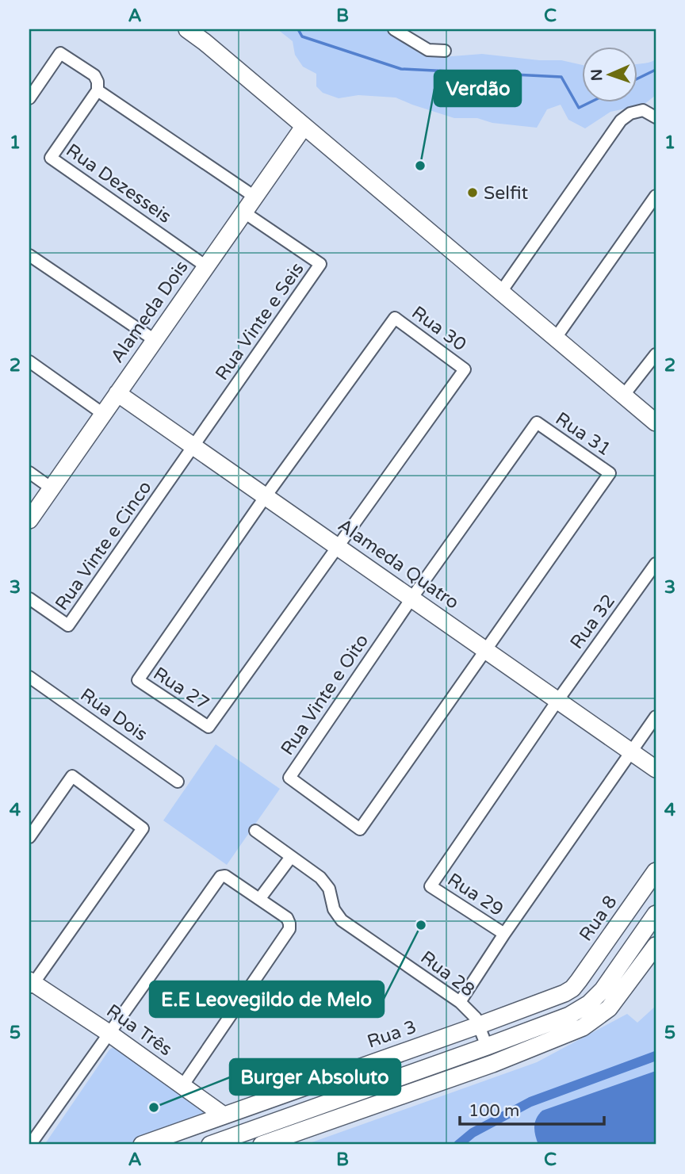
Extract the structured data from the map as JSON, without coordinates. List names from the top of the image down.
{
  "streets": {
    "main road": [
      "Alameda Dois",
      "Alameda Quatro",
      "Rua 8",
      "Rua Três",
      "Rua 3"
    ],
    "street": [
      "Rua Dezesseis",
      "Rua Vinte e Seis",
      "Rua 30",
      "Rua 31",
      "Rua Vinte e Cinco",
      "Rua 32",
      "Rua 27",
      "Rua Vinte e Oito",
      "Rua Dois",
      "Rua 29",
      "Rua 28"
    ]
  },
  "crossings": [
    ["Rua Dezesseis", "Alameda Dois"],
    ["Alameda Dois", "Rua Vinte e Seis"],
    ["Alameda Dois", "Alameda Quatro"],
    ["Rua Vinte e Seis", "Rua Vinte e Cinco"],
    ["Rua Vinte e Seis", "Alameda Quatro"],
    ["Rua 30", "Alameda Quatro"],
    ["Rua 30", "Rua 27"],
    ["Rua 31", "Alameda Quatro"],
    ["Rua 31", "Rua Vinte e Oito"],
    ["Rua Vinte e Cinco", "Alameda Quatro"],
    ["Alameda Quatro", "Rua 32"],
    ["Alameda Quatro", "Rua 27"],
    ["Alameda Quatro", "Rua Vinte e Oito"],
    ["Alameda Quatro", "Rua 29"],
    ["Rua 32", "Rua 29"],
    ["Rua 8", "Rua 3"],
    ["Rua 28", "Rua 3"],
    ["Rua Três", "Rua 3"]
  ],
  "places": [
    "Verdão",
    "Selfit",
    "E.E Leovegildo de Melo",
    "Burger Absoluto"
  ],
  "scale_bar": "100 m",
  "north": "left",
  "grid": {
    "columns": ["A", "B", "C"],
    "rows": [
      "1",
      "2",
      "3",
      "4",
      "5"
    ]
  }
}
